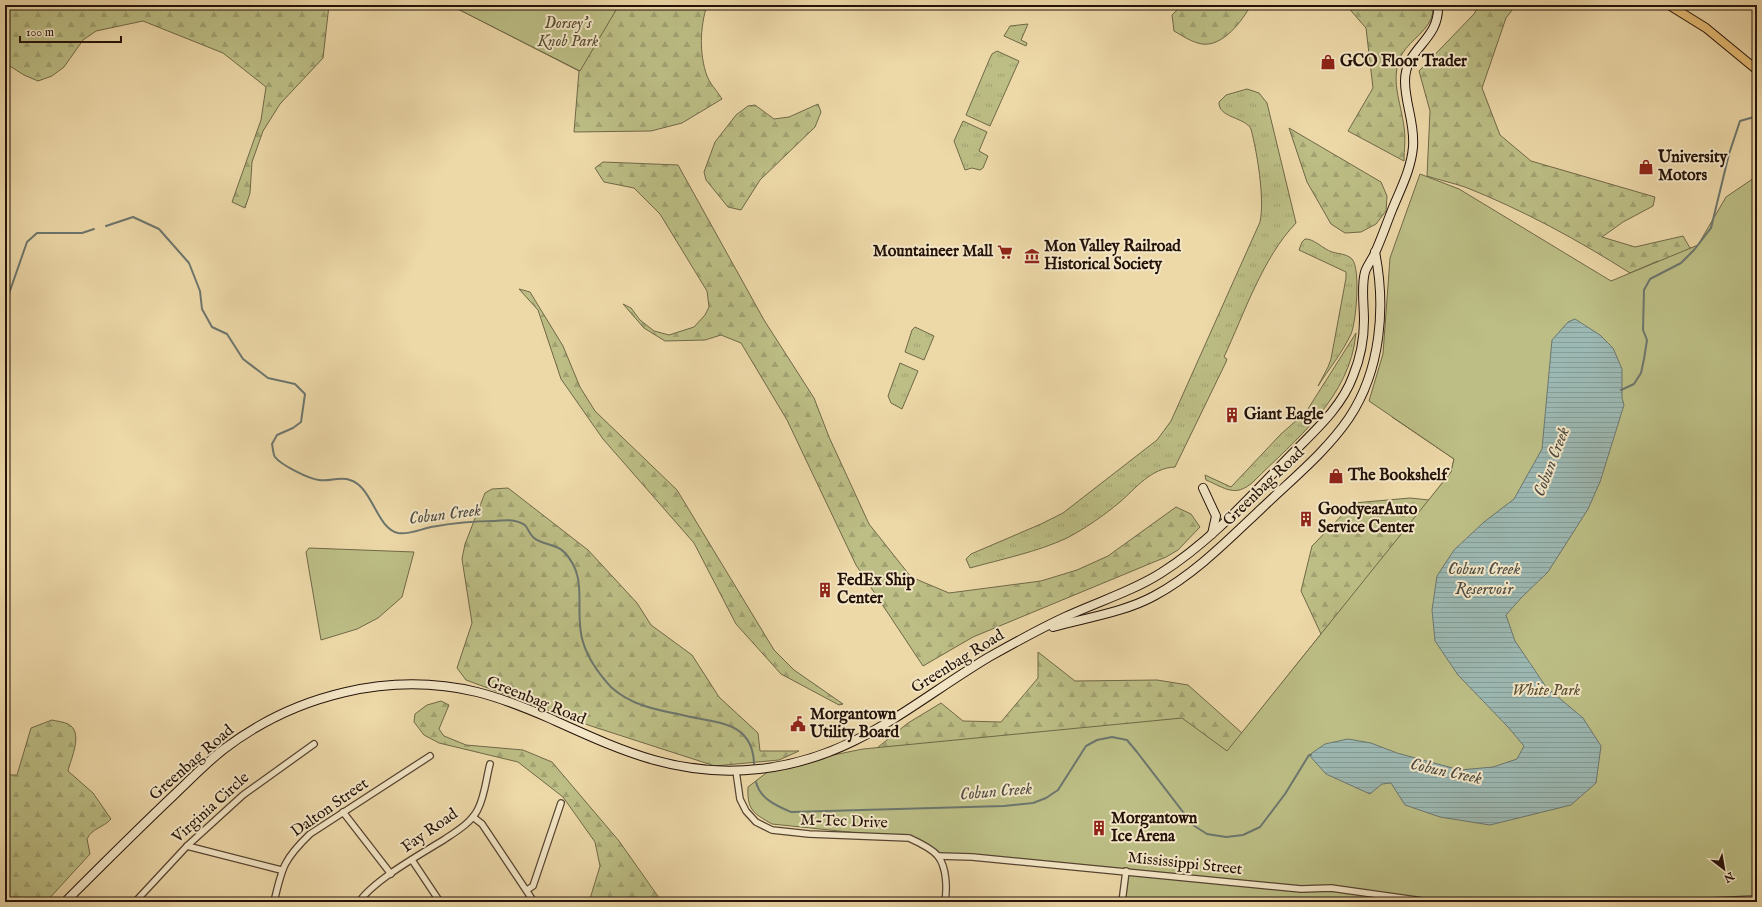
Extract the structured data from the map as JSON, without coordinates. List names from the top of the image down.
{
  "streets": {
    "main road": ["Greenbag Road"],
    "street": [
      "Virginia Circle",
      "Dalton Street",
      "M-Tec Drive",
      "Fay Road",
      "Mississippi Street"
    ]
  },
  "crossings": [
    ["Greenbag Road", "M-Tec Drive"],
    ["M-Tec Drive", "Mississippi Street"]
  ],
  "water": ["Cobun Creek", "Cobun Creek Reservoir"],
  "parks": ["Dorsey's Knob Park", "White Park"],
  "places": {
    "shop": ["GCO Floor Trader", "University Motors", "The Bookshelf"],
    "supermarket": ["Mountaineer Mall"],
    "museum": ["Mon Valley Railroad Historical Society"],
    "building": [
      "Giant Eagle",
      "GoodyearAuto Service Center",
      "FedEx Ship Center",
      "Morgantown Ice Arena"
    ],
    "public building": ["Morgantown Utility Board"]
  },
  "scale_bar": "100 m",
  "north": "bottom right"
}
